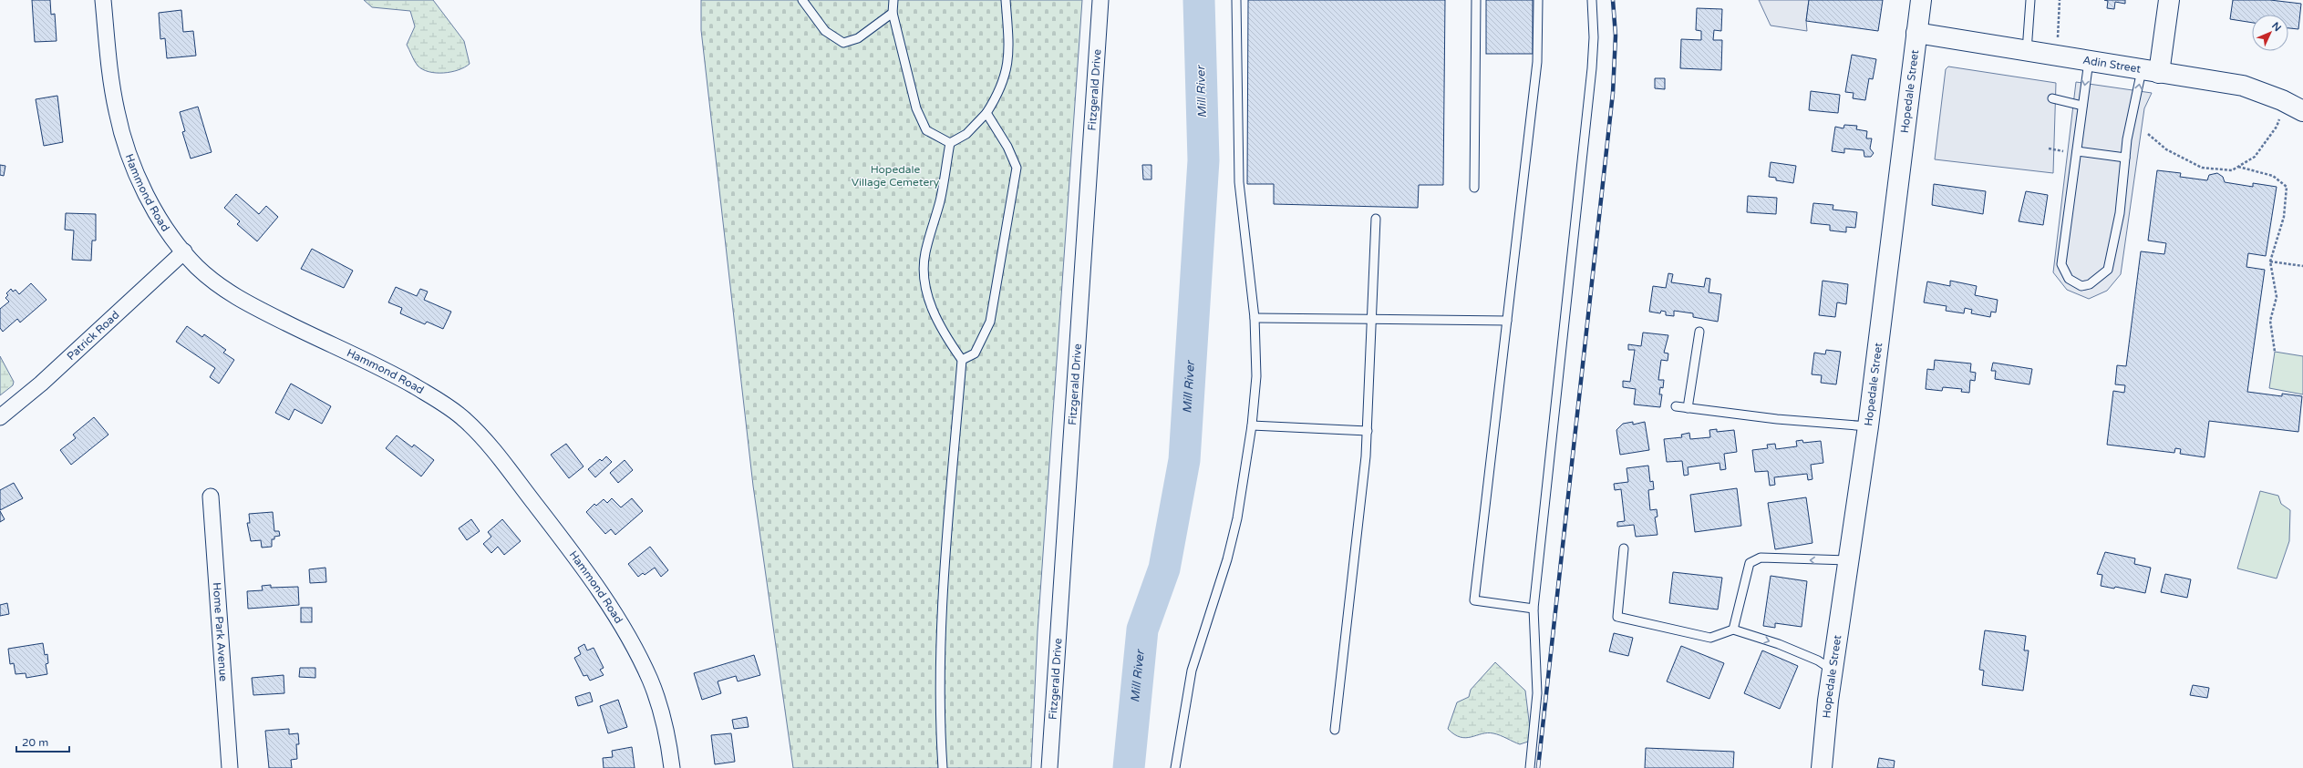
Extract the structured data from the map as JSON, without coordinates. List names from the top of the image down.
{
  "streets": {
    "street": [
      "Adin Street",
      "Fitzgerald Drive",
      "Hopedale Street",
      "Hammond Road",
      "Patrick Road",
      "Home Park Avenue"
    ]
  },
  "crossings": [
    ["Adin Street", "Hopedale Street"],
    ["Hammond Road", "Patrick Road"]
  ],
  "water": ["Mill River"],
  "parks": ["Hopedale Village Cemetery"],
  "scale_bar": "20 m",
  "north": "top right"
}
